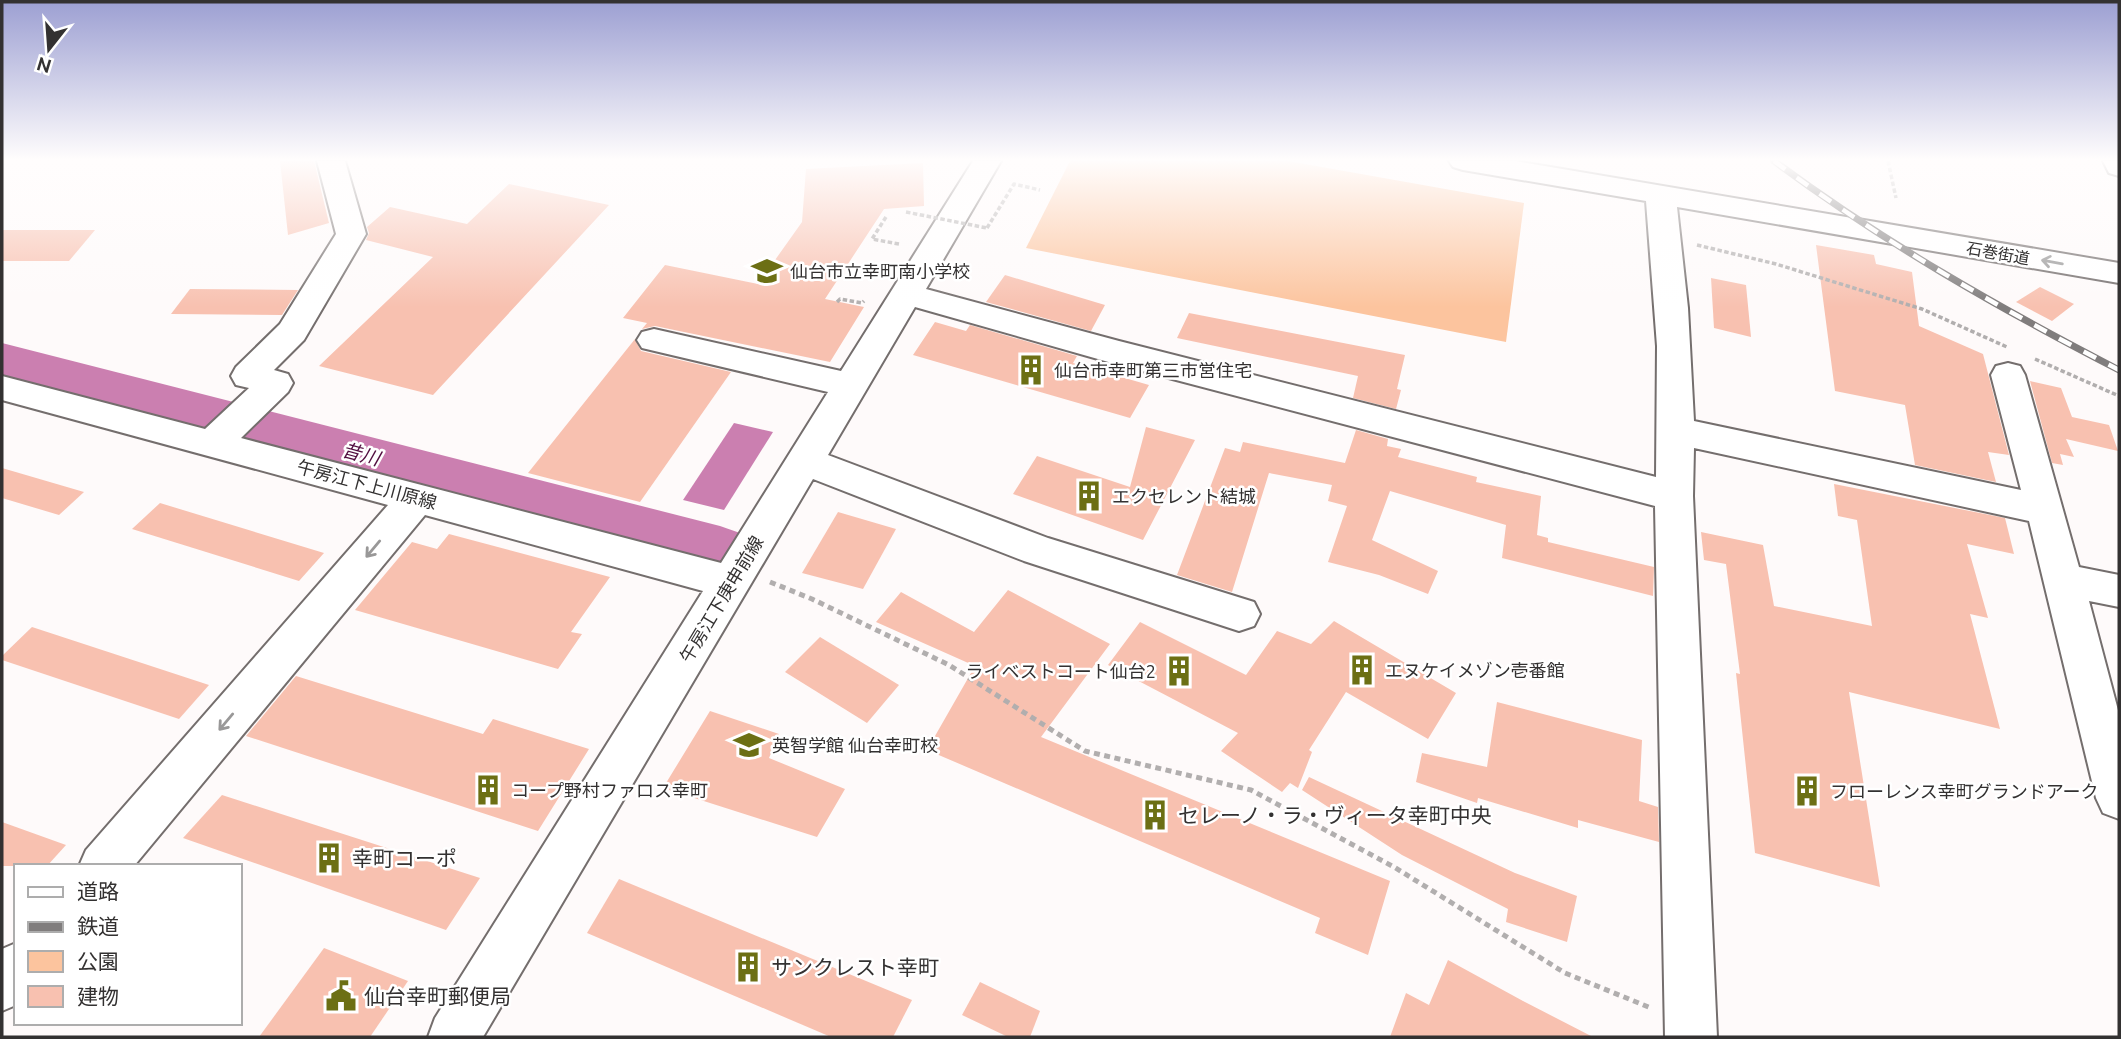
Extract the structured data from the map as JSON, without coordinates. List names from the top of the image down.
{
  "streets": {
    "street": ["石巻街道", "午房江下上川原線", "午房江下庚申前線"]
  },
  "crossings": [
    ["午房江下上川原線", "午房江下庚申前線"]
  ],
  "water": ["昔川"],
  "places": {
    "school or university": ["仙台市立幸町南小学校", "英智学館 仙台幸町校"],
    "building": [
      "仙台市幸町第三市営住宅",
      "エクセレント結城",
      "エヌケイメゾン壱番館",
      "ライベストコート仙台2",
      "コープ野村ファロス幸町",
      "フローレンス幸町グランドアーク",
      "セレーノ・ラ・ヴィータ幸町中央",
      "幸町コーポ",
      "サンクレスト幸町"
    ],
    "public building": ["仙台幸町郵便局"]
  },
  "legend": [
    "道路",
    "鉄道",
    "公園",
    "建物"
  ],
  "north": "bottom"
}
